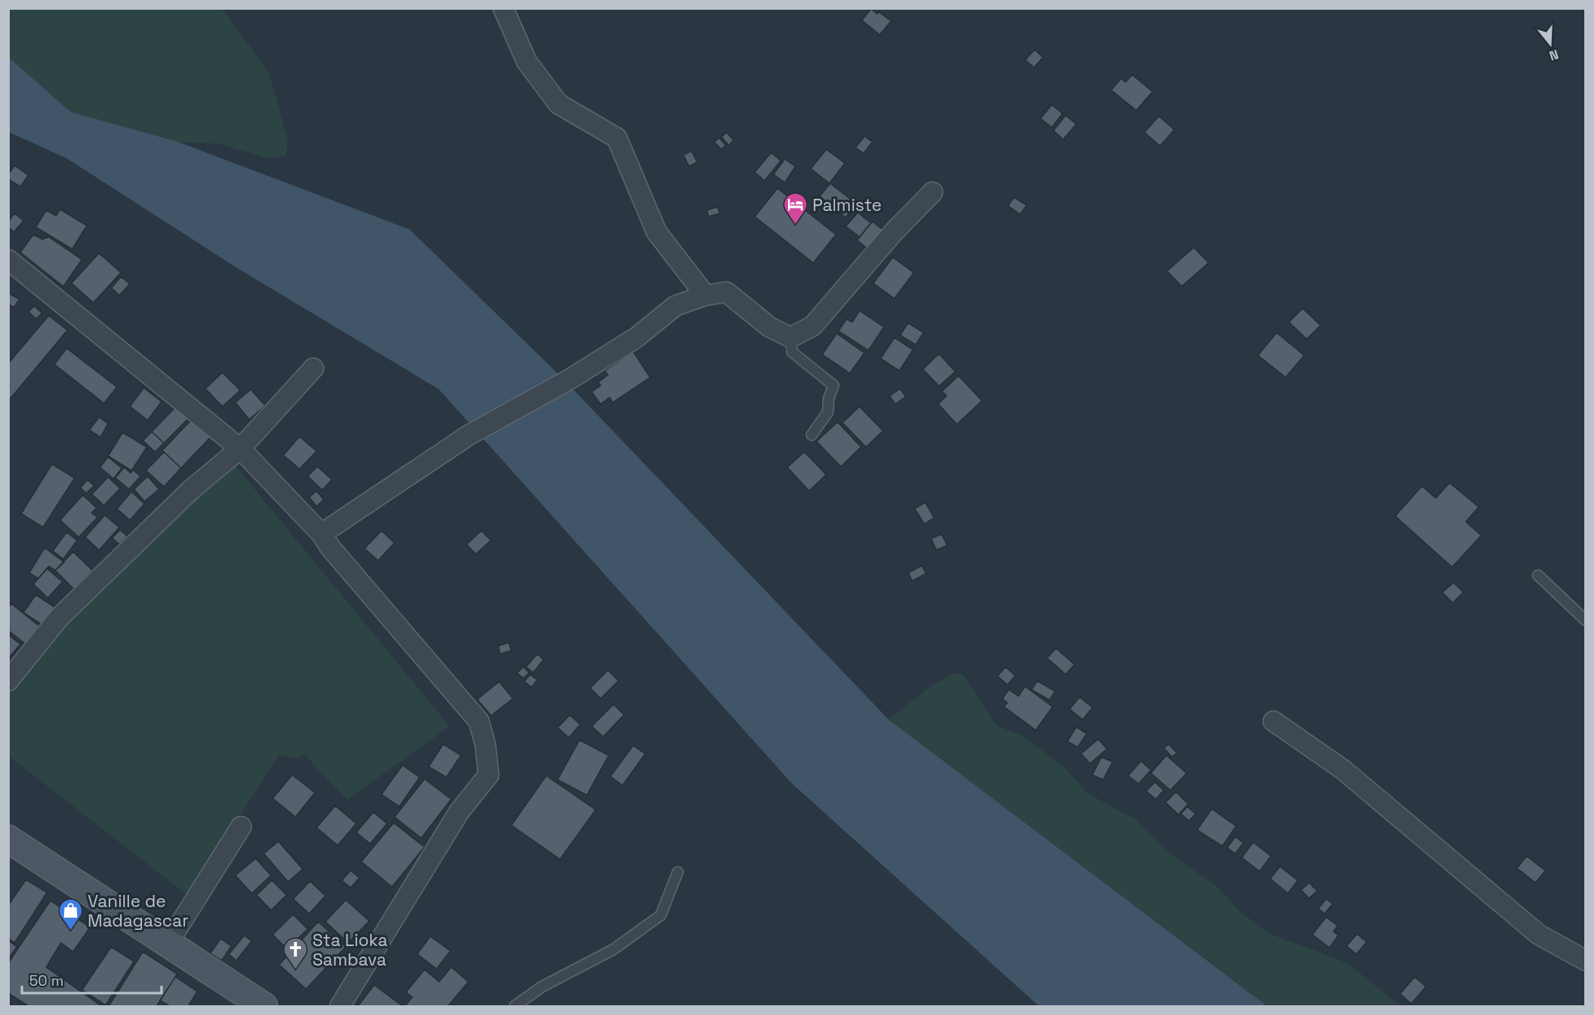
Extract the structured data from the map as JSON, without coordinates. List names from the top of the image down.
{
  "places": {
    "hotel": ["Palmiste"],
    "shop": ["Vanille de Madagascar"],
    "church": ["Sta Lioka Sambava"]
  },
  "scale_bar": "50 m",
  "north": "bottom"
}
